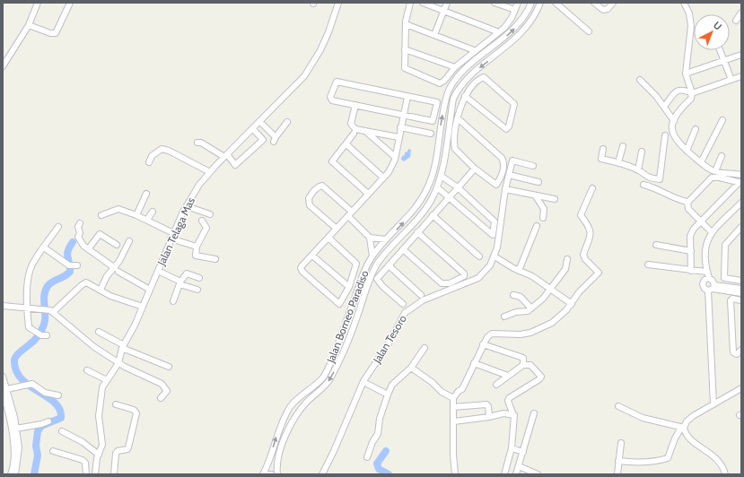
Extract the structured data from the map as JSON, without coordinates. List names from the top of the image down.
{
  "streets": {
    "street": ["Jalan Telaga Mas", "Jalan Borneo Paradiso", "Jalan Tesoro"]
  },
  "north": "top right"
}
